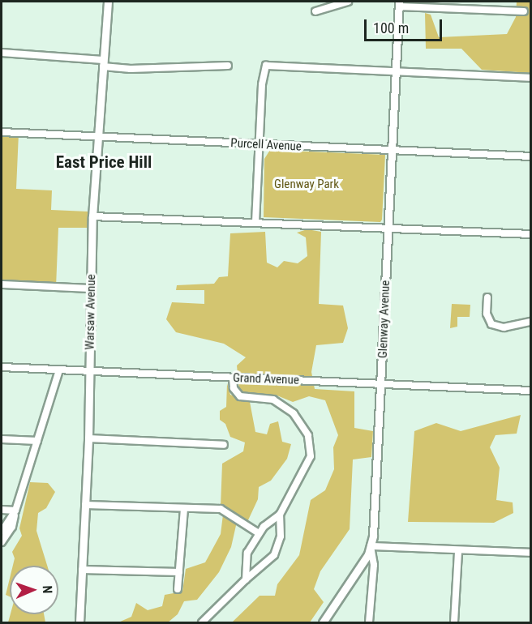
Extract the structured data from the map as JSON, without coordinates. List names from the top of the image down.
{
  "streets": {
    "main road": ["Warsaw Avenue", "Glenway Avenue"],
    "street": ["Purcell Avenue", "Grand Avenue"]
  },
  "crossings": [
    ["Purcell Avenue", "Warsaw Avenue"],
    ["Purcell Avenue", "Glenway Avenue"],
    ["Warsaw Avenue", "Grand Avenue"],
    ["Glenway Avenue", "Grand Avenue"]
  ],
  "districts": ["East Price Hill"],
  "parks": ["Glenway Park"],
  "scale_bar": "100 m",
  "north": "right"
}
